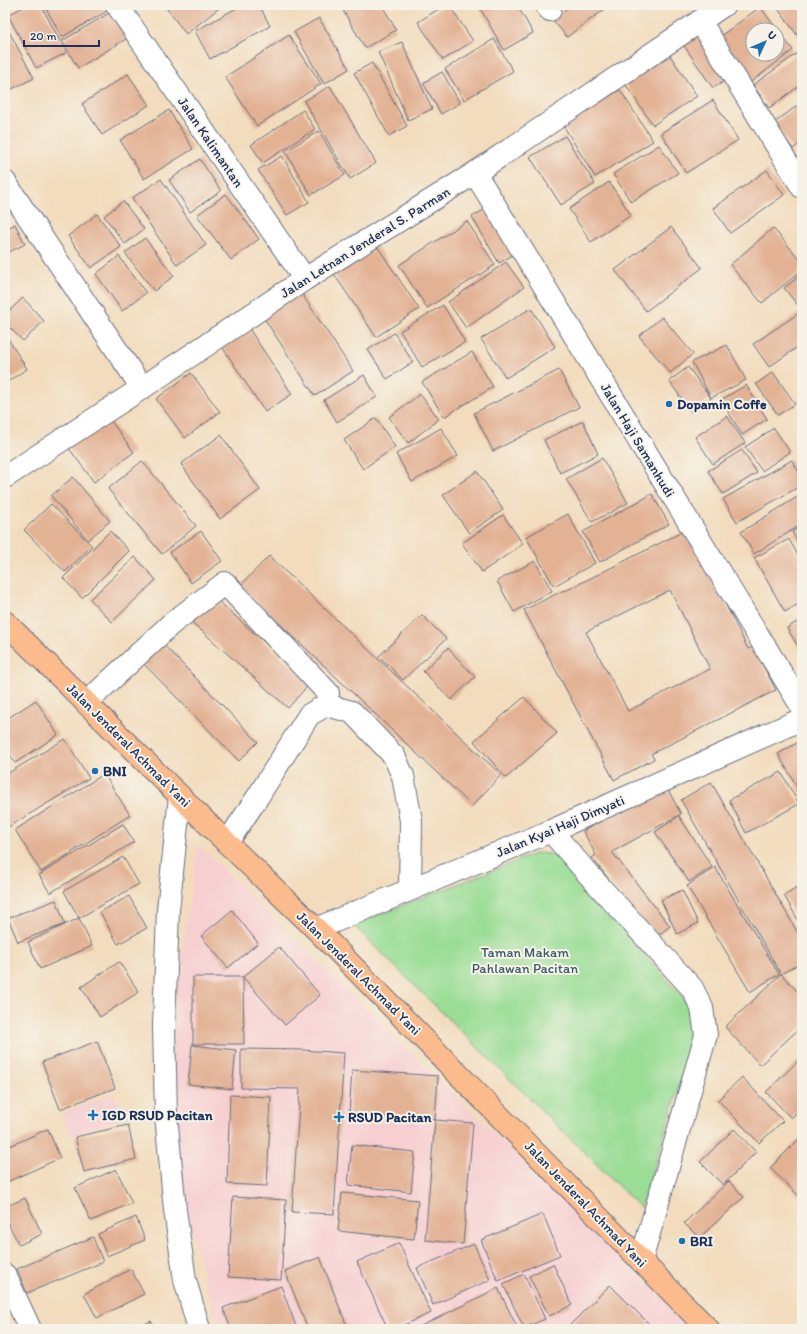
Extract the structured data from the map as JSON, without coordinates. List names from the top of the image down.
{
  "streets": {
    "main road": ["Jalan Jenderal Achmad Yani"],
    "street": [
      "Jalan Kalimantan",
      "Jalan Letnan Jenderal S. Parman",
      "Jalan Haji Samanhudi",
      "Jalan Kyai Haji Dimyati"
    ]
  },
  "crossings": [
    ["Jalan Kalimantan", "Jalan Letnan Jenderal S. Parman"],
    ["Jalan Letnan Jenderal S. Parman", "Jalan Haji Samanhudi"],
    ["Jalan Jenderal Achmad Yani", "Jalan Kyai Haji Dimyati"]
  ],
  "parks": ["Taman Makam Pahlawan Pacitan"],
  "places": {
    "other": ["Dopamin Coffe", "BNI", "BRI"],
    "health": ["IGD RSUD Pacitan", "RSUD Pacitan"]
  },
  "scale_bar": "20 m",
  "north": "top right"
}
